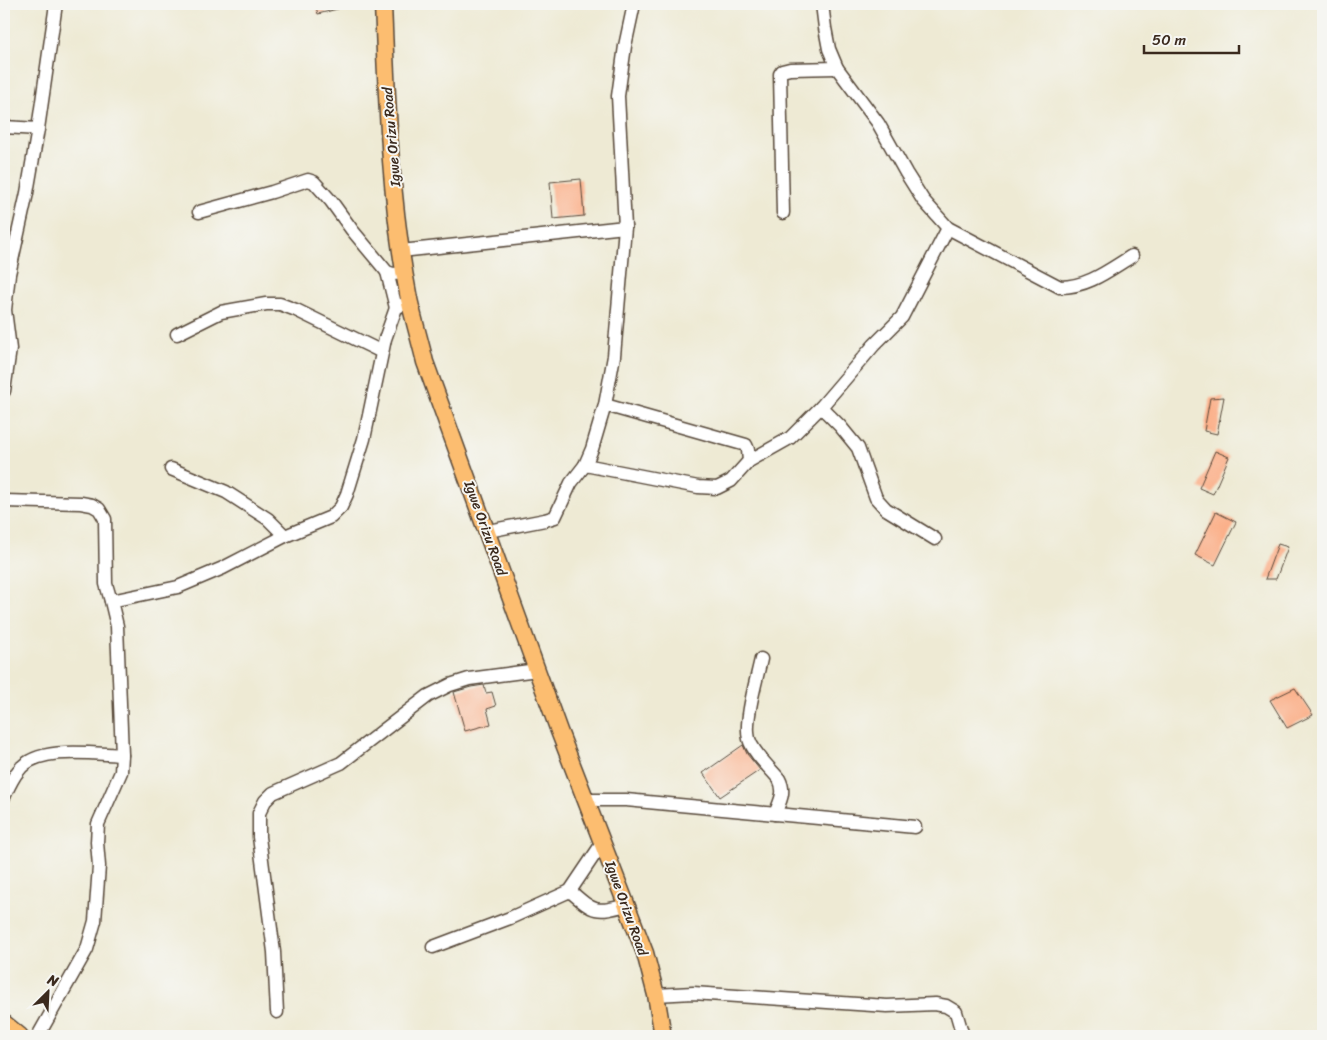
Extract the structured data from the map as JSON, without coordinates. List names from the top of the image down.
{
  "streets": {
    "main road": ["Igwe Orizu Road"]
  },
  "scale_bar": "50 m",
  "north": "top right"
}
